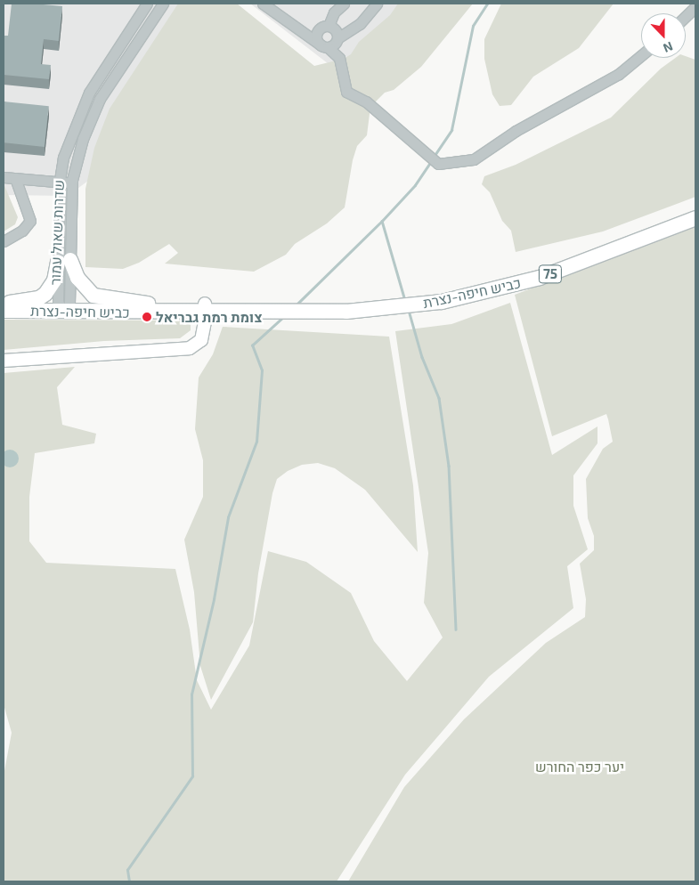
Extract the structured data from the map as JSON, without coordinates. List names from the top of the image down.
{
  "streets": {
    "highway": ["75", "כביש חיפה-נצרת"],
    "street": ["שדרות שאול עמור"]
  },
  "crossings": [
    ["שדרות שאול עמור", "כביש חיפה-נצרת"]
  ],
  "parks": ["יער כפר החורש"],
  "places": ["צומת רמת גבריאל"],
  "north": "bottom"
}
